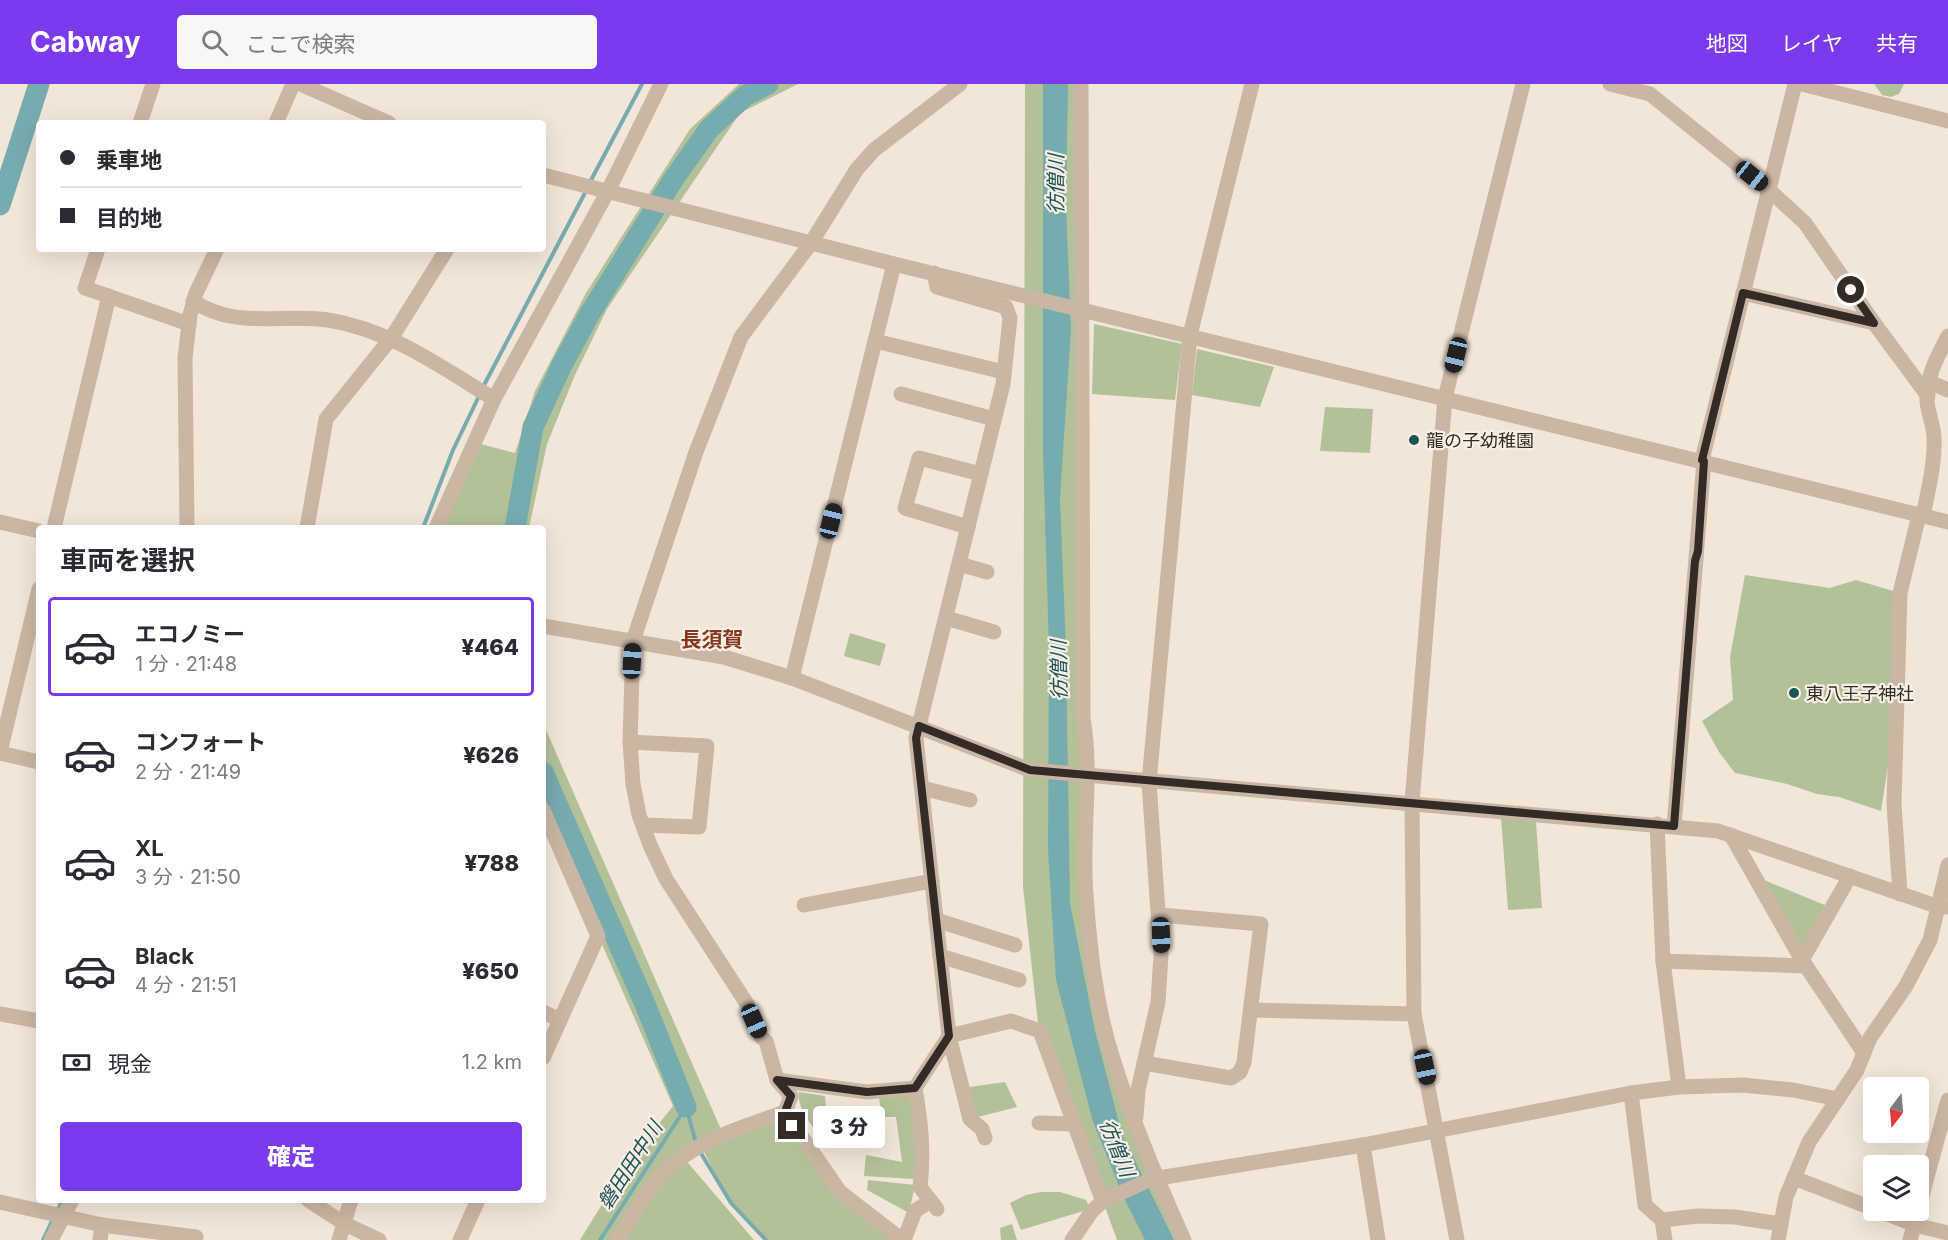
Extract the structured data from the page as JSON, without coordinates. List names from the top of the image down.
{
  "districts": ["長須賀"],
  "water": ["彷僧川", "磐田田中川"],
  "places": ["龍の子幼稚園", "東八王子神社"],
  "north": "bottom",
  "page": {
    "header": "Cabway",
    "search": "ここで検索",
    "nav": ["地図", "レイヤ", "共有"],
    "banner": ["乗車地", "目的地"],
    "heading": "車両を選択",
    "list": [
      {
        "name": "エコノミー",
        "note": "1 分 · 21:48",
        "value": "¥464"
      },
      {
        "name": "コンフォート",
        "note": "2 分 · 21:49",
        "value": "¥626"
      },
      {
        "name": "XL",
        "note": "3 分 · 21:50",
        "value": "¥788"
      },
      {
        "name": "Black",
        "note": "4 分 · 21:51",
        "value": "¥650"
      }
    ],
    "pay": ["現金", "1.2 km"],
    "bubble": "3 分",
    "buttons": "確定"
  }
}
